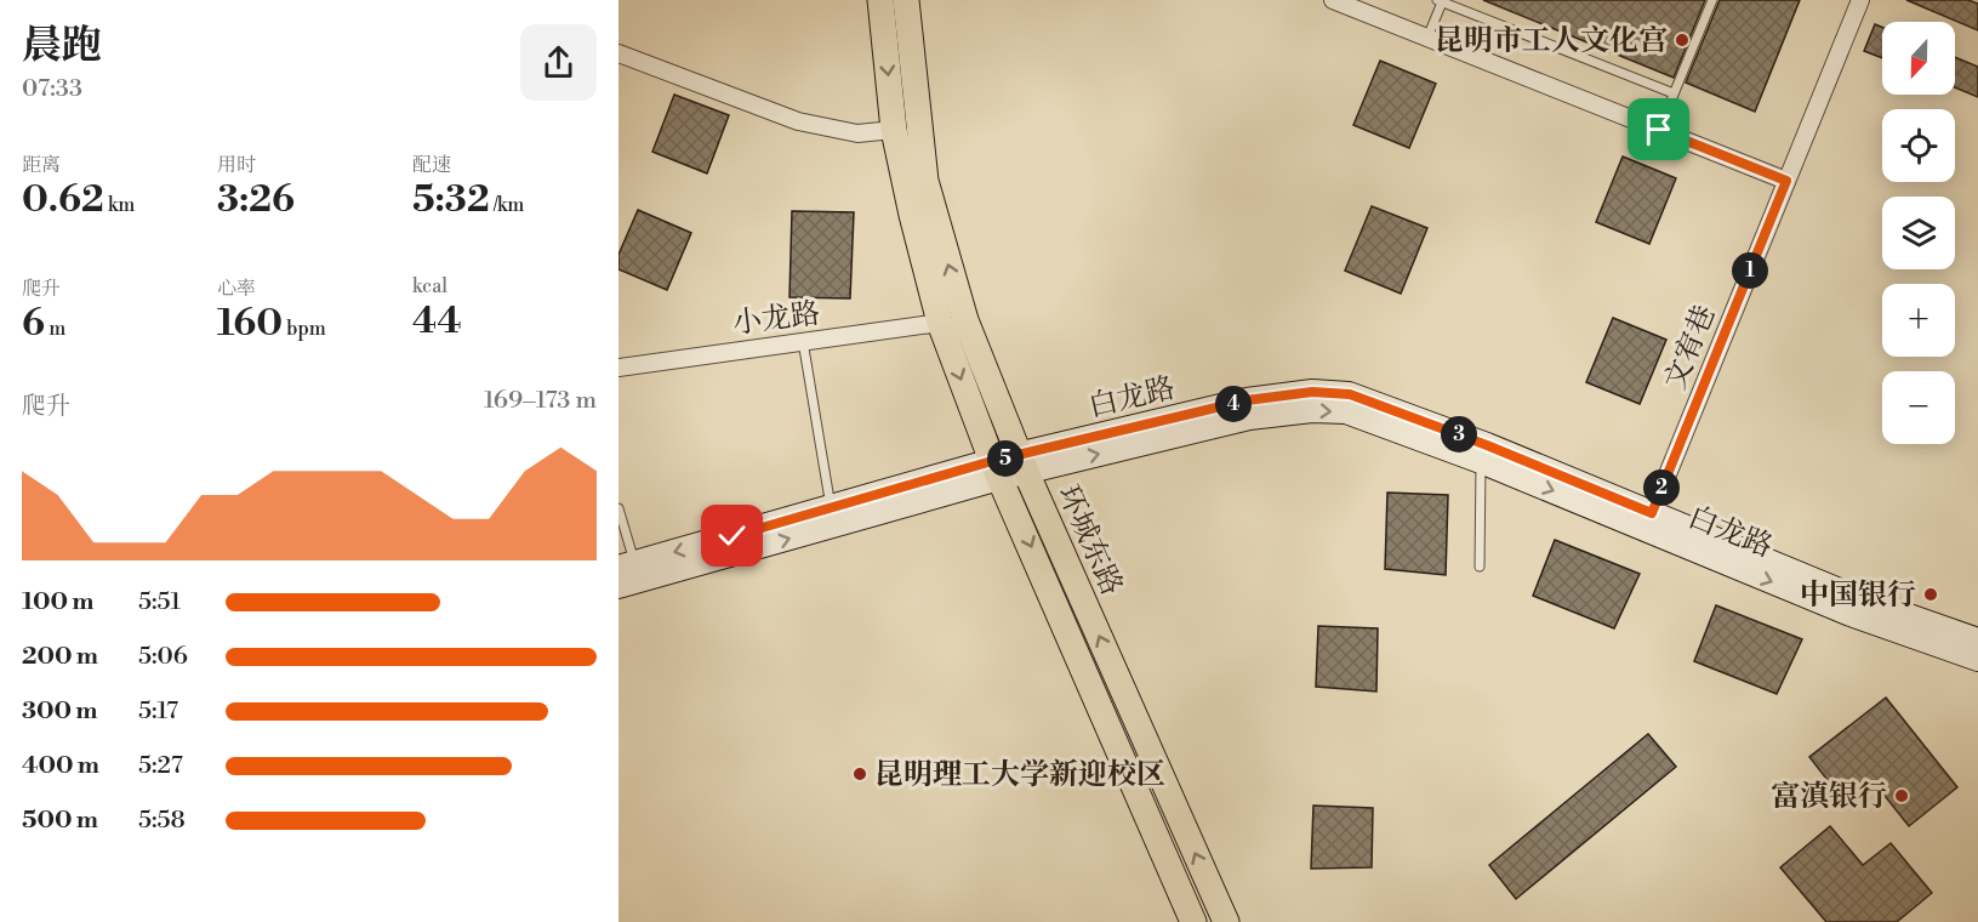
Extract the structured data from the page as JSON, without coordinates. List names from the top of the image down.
{
  "streets": {
    "main road": ["白龙路", "环城东路"],
    "street": ["小龙路", "文宥巷"]
  },
  "crossings": [
    ["小龙路", "环城东路"],
    ["文宥巷", "白龙路"],
    ["白龙路", "环城东路"]
  ],
  "places": [
    "昆明市工人文化宫",
    "中国银行",
    "昆明理工大学新迎校区",
    "富滇银行"
  ],
  "north": "bottom",
  "page": {
    "heading": ["晨跑", "07:33"],
    "map_buttons": ["+", "−"],
    "stats": [
      ["距离", "0.62 km"],
      ["用时", "3:26"],
      ["配速", "5:32 /km"],
      ["爬升", "6 m"],
      ["心率", "160 bpm"],
      ["kcal", "44"]
    ],
    "pins": [
      "1",
      "4",
      "3",
      "5",
      "2"
    ],
    "chart": ["爬升", "169–173 m"],
    "list": [
      {
        "name": "100 m",
        "note": "5:51"
      },
      {
        "name": "200 m",
        "note": "5:06"
      },
      {
        "name": "300 m",
        "note": "5:17"
      },
      {
        "name": "400 m",
        "note": "5:27"
      },
      {
        "name": "500 m",
        "note": "5:58"
      }
    ]
  }
}
